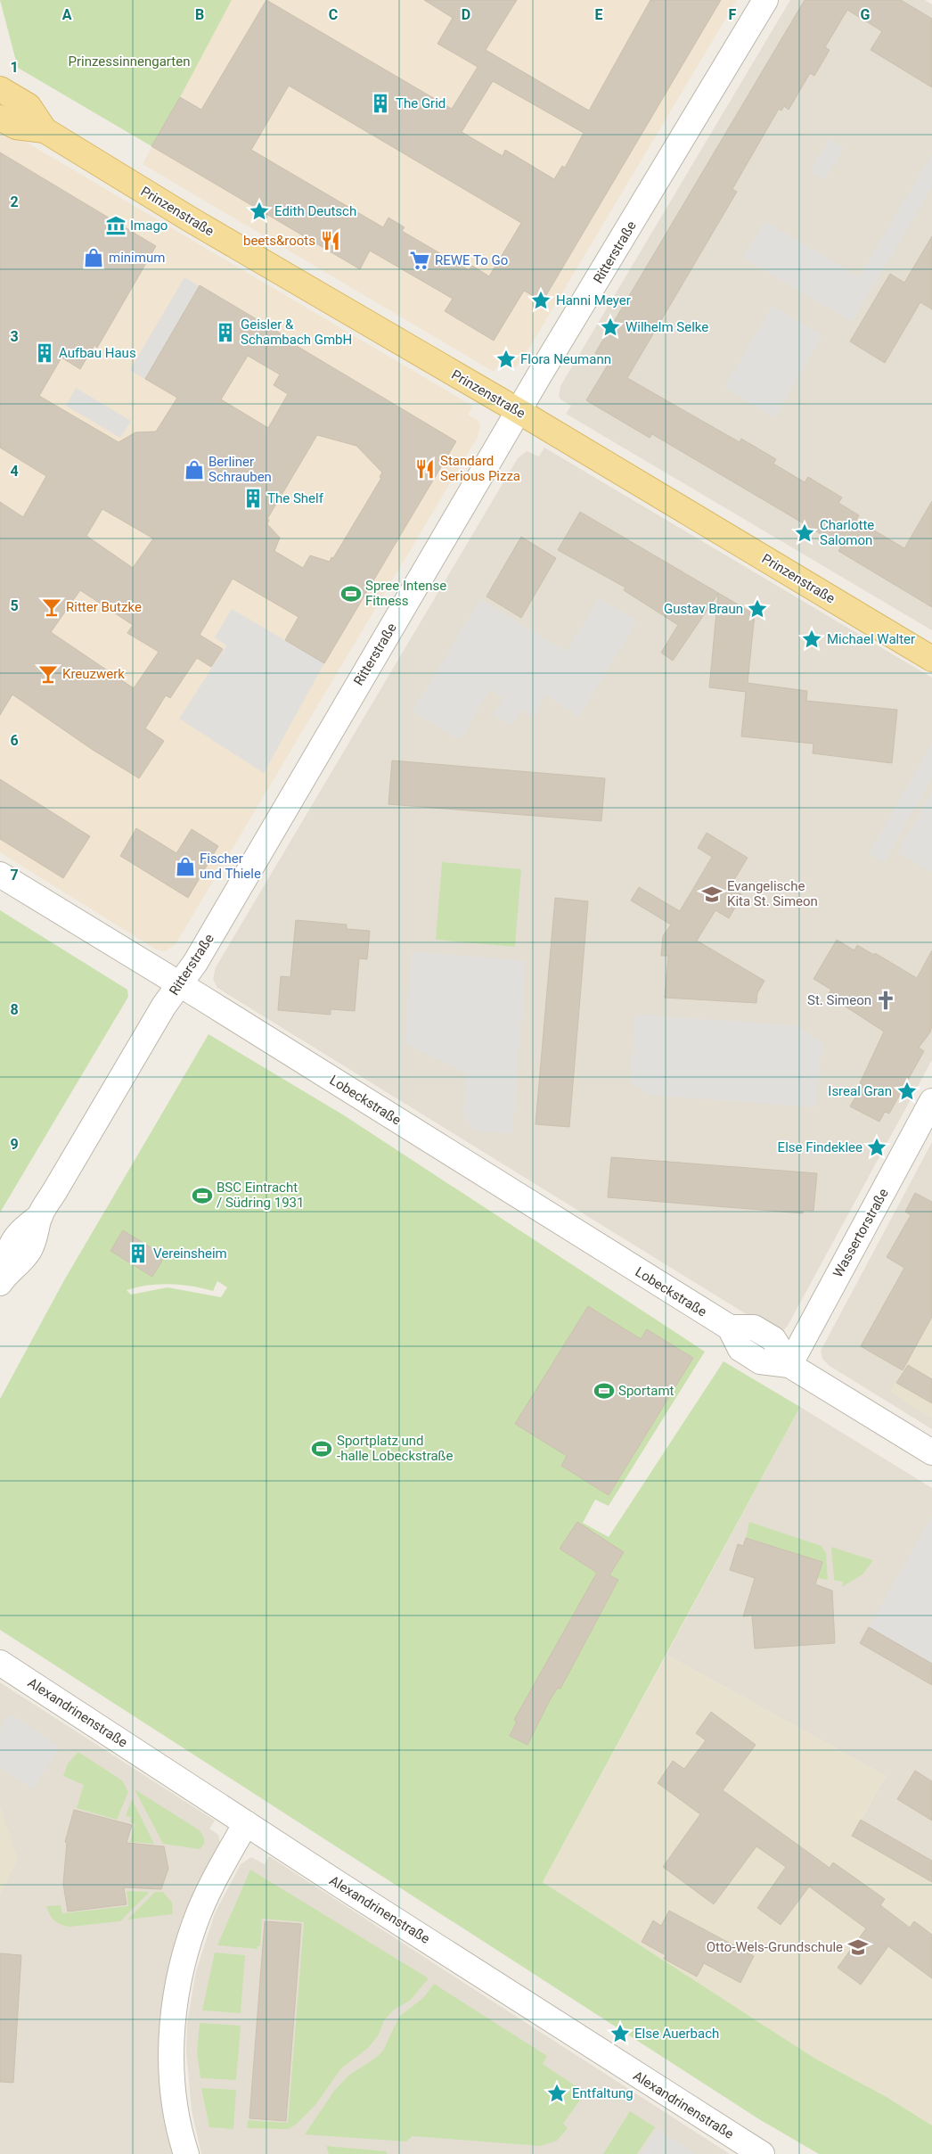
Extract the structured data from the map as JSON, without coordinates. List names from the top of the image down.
{
  "streets": {
    "main road": ["Prinzenstraße"],
    "street": [
      "Ritterstraße",
      "Lobeckstraße",
      "Wassertorstraße",
      "Alexandrinenstraße"
    ]
  },
  "crossings": [
    ["Prinzenstraße", "Ritterstraße"],
    ["Ritterstraße", "Lobeckstraße"],
    ["Lobeckstraße", "Wassertorstraße"]
  ],
  "parks": ["Prinzessinnengarten"],
  "places": {
    "building": [
      "The Grid",
      "Geisler & Schambach GmbH",
      "Aufbau Haus",
      "The Shelf",
      "Vereinsheim"
    ],
    "place": [
      "Edith Deutsch",
      "Hanni Meyer",
      "Wilhelm Selke",
      "Flora Neumann",
      "Charlotte Salomon",
      "Gustav Braun",
      "Michael Walter",
      "Isreal Gran",
      "Else Findeklee",
      "Else Auerbach",
      "Entfaltung"
    ],
    "museum": ["Imago"],
    "restaurant": ["beets&roots", "Standard Serious Pizza"],
    "shop": ["minimum", "Berliner Schrauben", "Fischer und Thiele"],
    "supermarket": ["REWE To Go"],
    "sports": [
      "Spree Intense Fitness",
      "BSC Eintracht / Südring 1931",
      "Sportamt",
      "Sportplatz und -halle Lobeckstraße"
    ],
    "bar": ["Ritter Butzke", "Kreuzwerk"],
    "school or university": ["Evangelische Kita St. Simeon", "Otto-Wels-Grundschule"],
    "church": ["St. Simeon"]
  },
  "grid": {
    "columns": [
      "A",
      "B",
      "C",
      "D",
      "E",
      "F",
      "G"
    ],
    "rows": [
      "1",
      "2",
      "3",
      "4",
      "5",
      "6",
      "7",
      "8",
      "9"
    ]
  }
}
